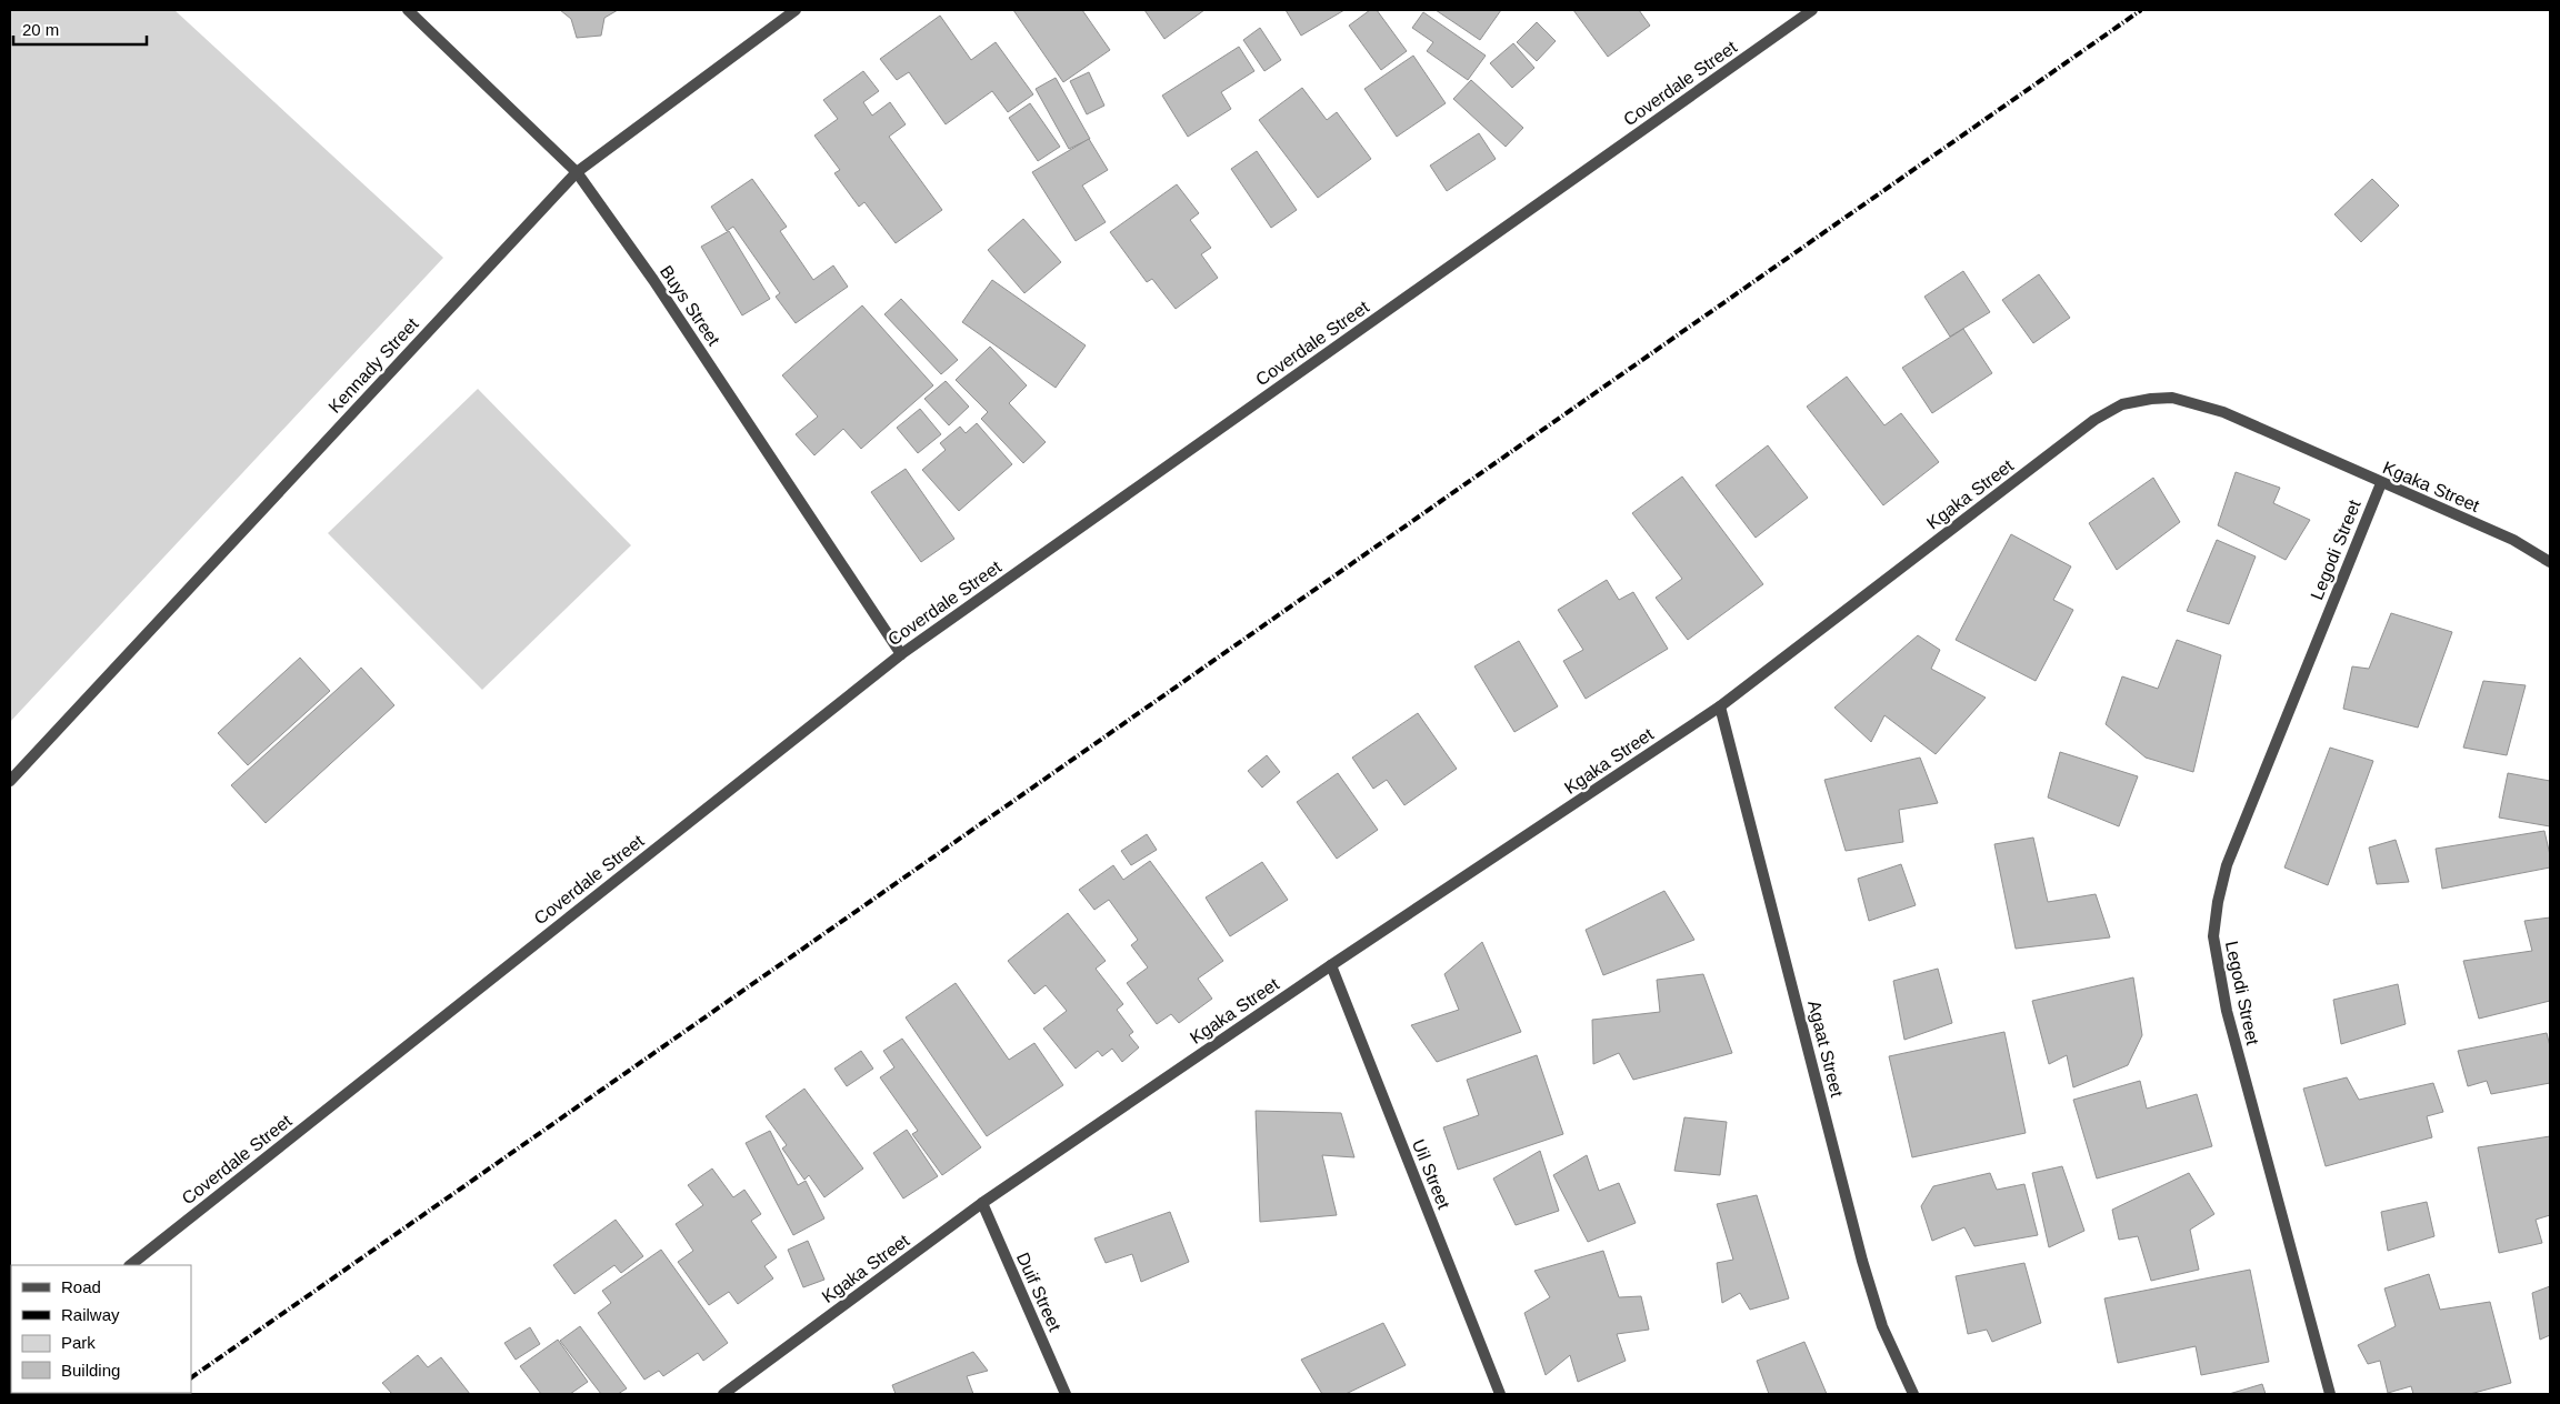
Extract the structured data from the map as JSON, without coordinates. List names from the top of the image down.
{
  "streets": {
    "street": [
      "Coverdale Street",
      "Buys Street",
      "Kennady Street",
      "Kgaka Street",
      "Legodi Street",
      "Agaat Street",
      "Uil Street",
      "Duif Street"
    ]
  },
  "crossings": [
    ["Coverdale Street", "Buys Street"],
    ["Buys Street", "Kennady Street"],
    ["Kgaka Street", "Legodi Street"],
    ["Kgaka Street", "Agaat Street"],
    ["Kgaka Street", "Uil Street"],
    ["Kgaka Street", "Duif Street"]
  ],
  "legend": [
    "Road",
    "Railway",
    "Park",
    "Building"
  ],
  "scale_bar": "20 m"
}
